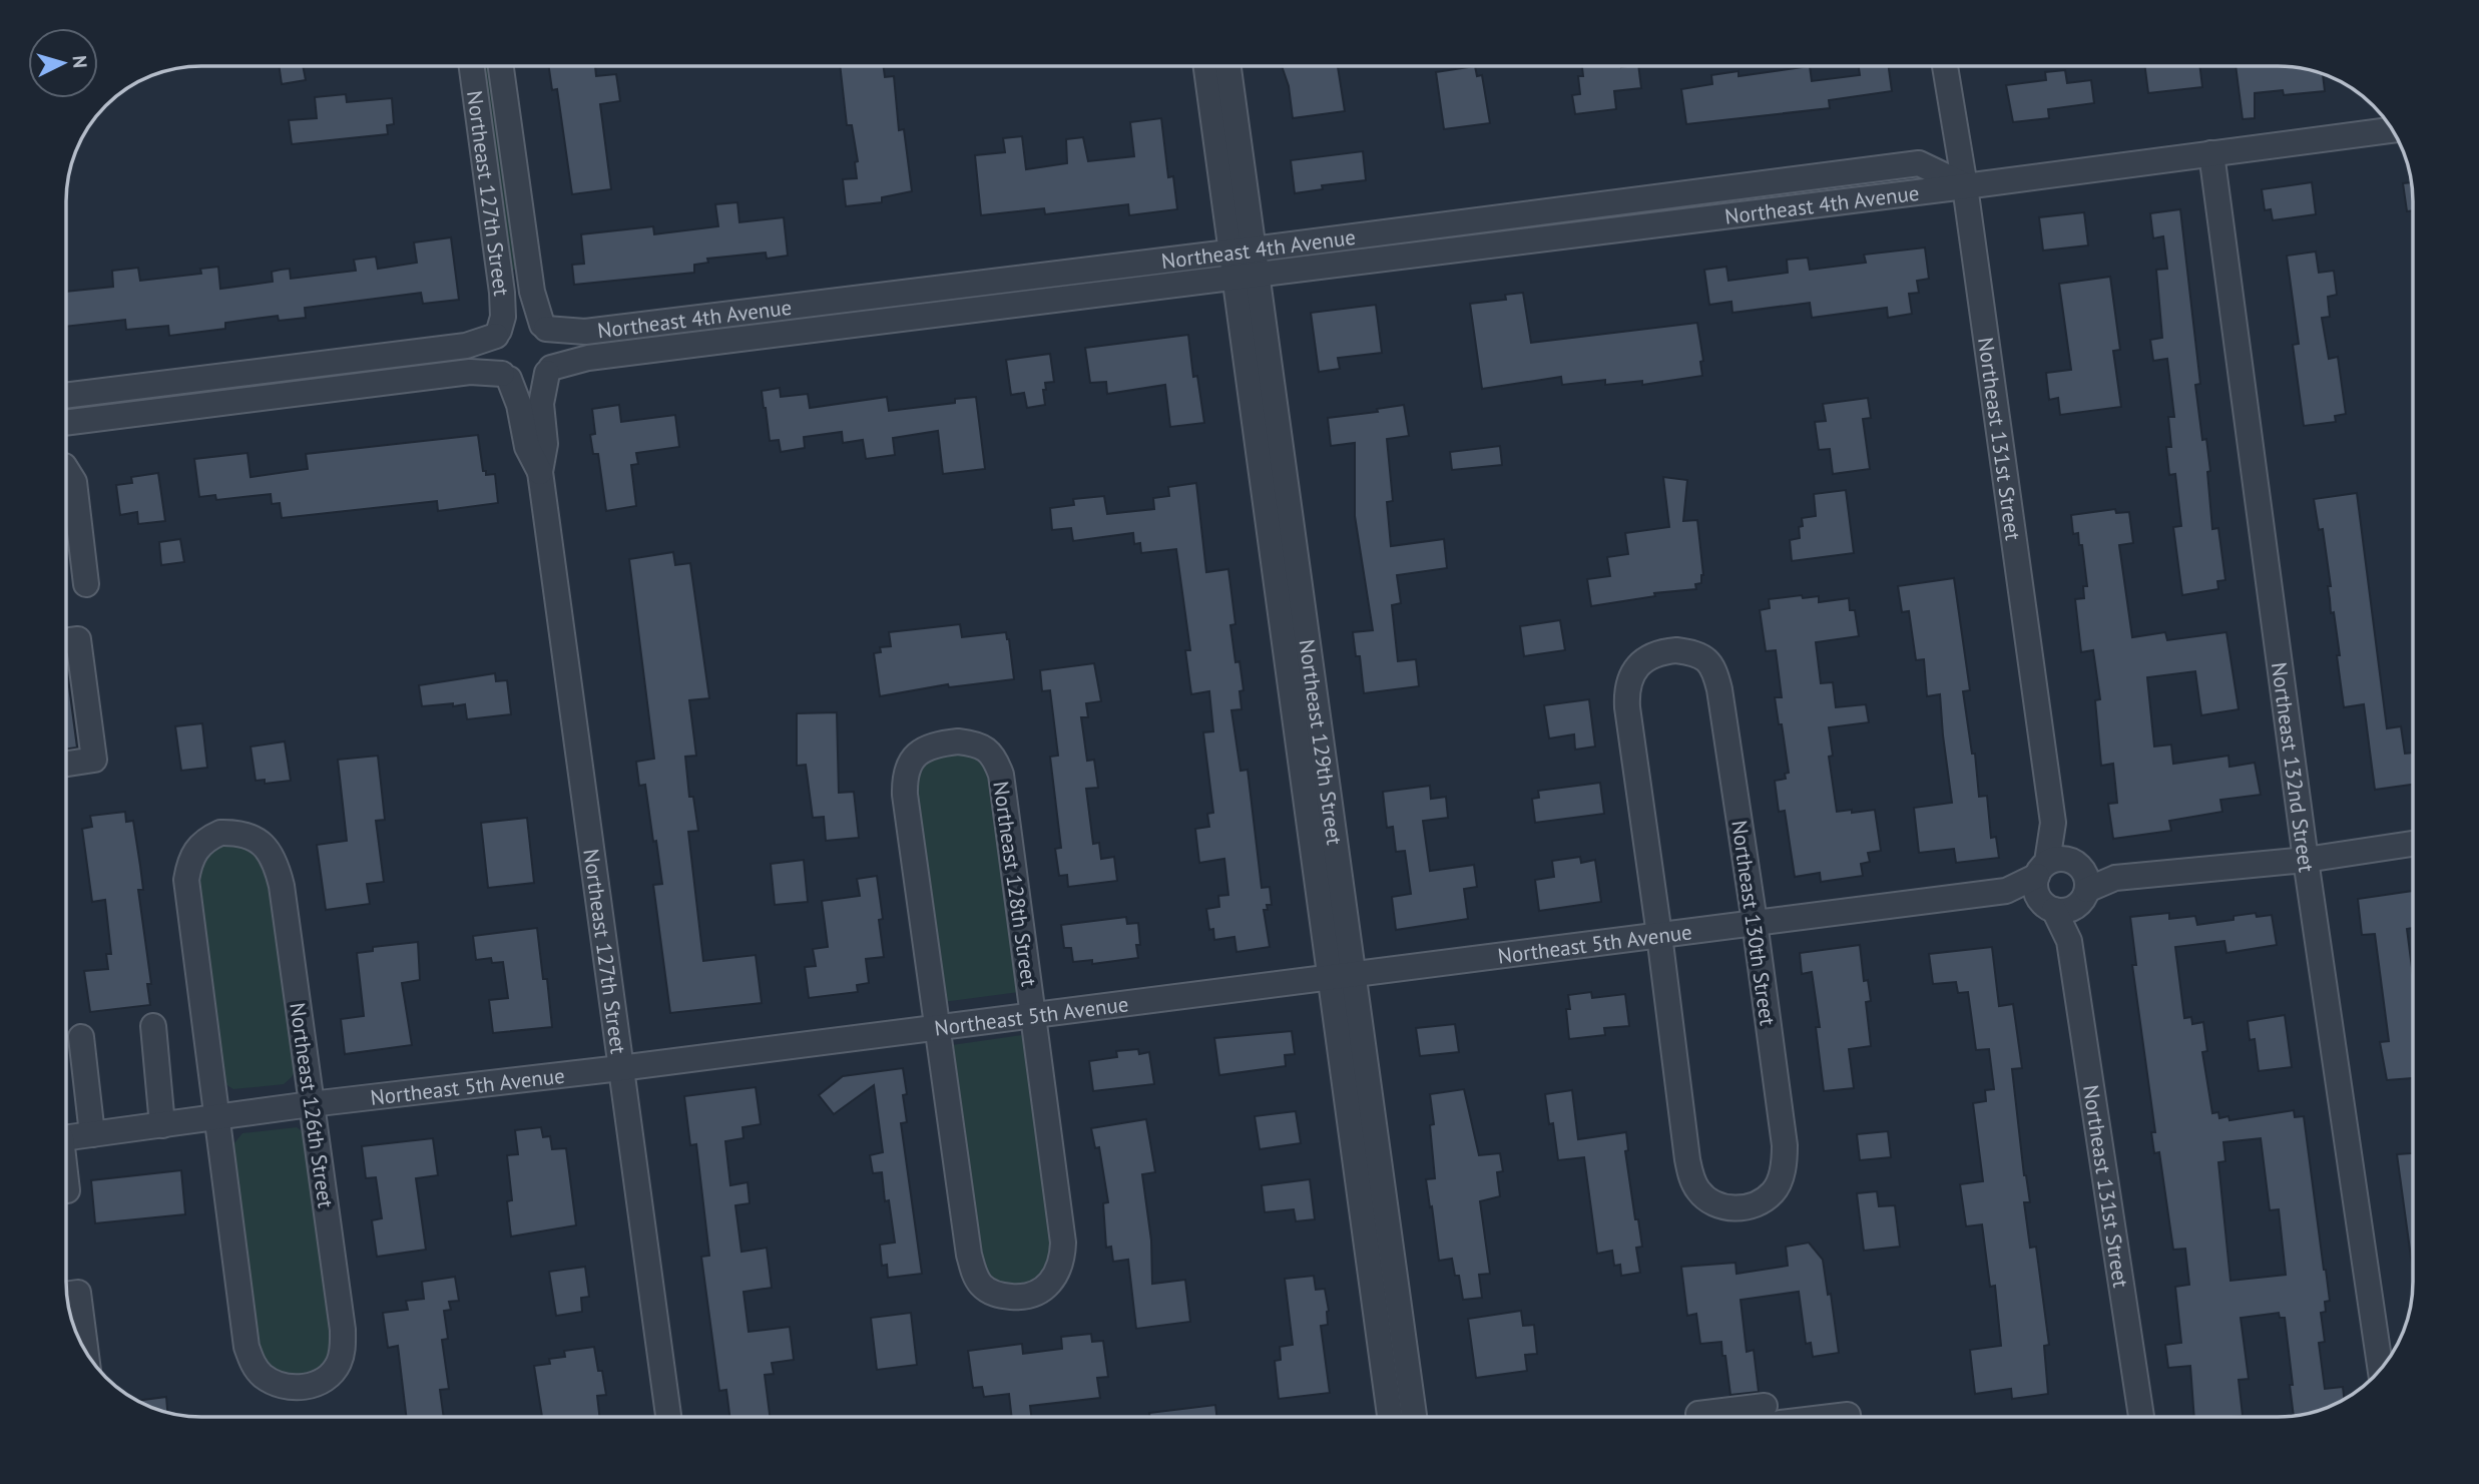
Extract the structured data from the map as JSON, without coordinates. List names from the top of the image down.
{
  "streets": {
    "street": [
      "Northeast 127th Street",
      "Northeast 4th Avenue",
      "Northeast 131st Street",
      "Northeast 129th Street",
      "Northeast 132nd Street",
      "Northeast 128th Street",
      "Northeast 130th Street",
      "Northeast 5th Avenue",
      "Northeast 126th Street"
    ]
  },
  "crossings": [
    ["Northeast 127th Street", "Northeast 4th Avenue"],
    ["Northeast 127th Street", "Northeast 5th Avenue"],
    ["Northeast 4th Avenue", "Northeast 131st Street"],
    ["Northeast 4th Avenue", "Northeast 129th Street"],
    ["Northeast 4th Avenue", "Northeast 132nd Street"],
    ["Northeast 131st Street", "Northeast 5th Avenue"],
    ["Northeast 129th Street", "Northeast 5th Avenue"],
    ["Northeast 128th Street", "Northeast 5th Avenue"],
    ["Northeast 130th Street", "Northeast 5th Avenue"],
    ["Northeast 5th Avenue", "Northeast 126th Street"]
  ],
  "north": "right"
}
